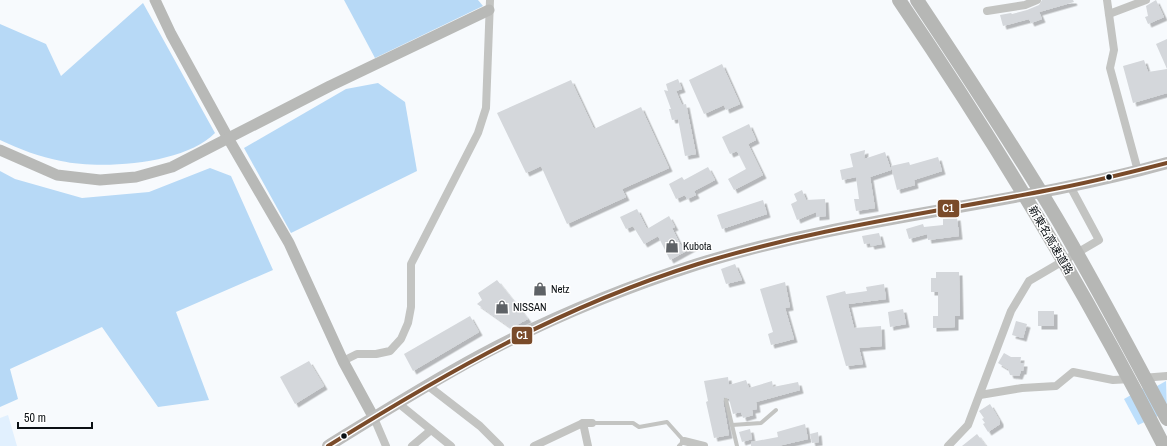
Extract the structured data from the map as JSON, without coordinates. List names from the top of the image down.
{
  "streets": {
    "highway": ["新東名高速道路"]
  },
  "places": {
    "shop": ["Kubota", "Netz", "NISSAN"]
  },
  "lines": ["transit line C1"],
  "scale_bar": "50 m"
}
